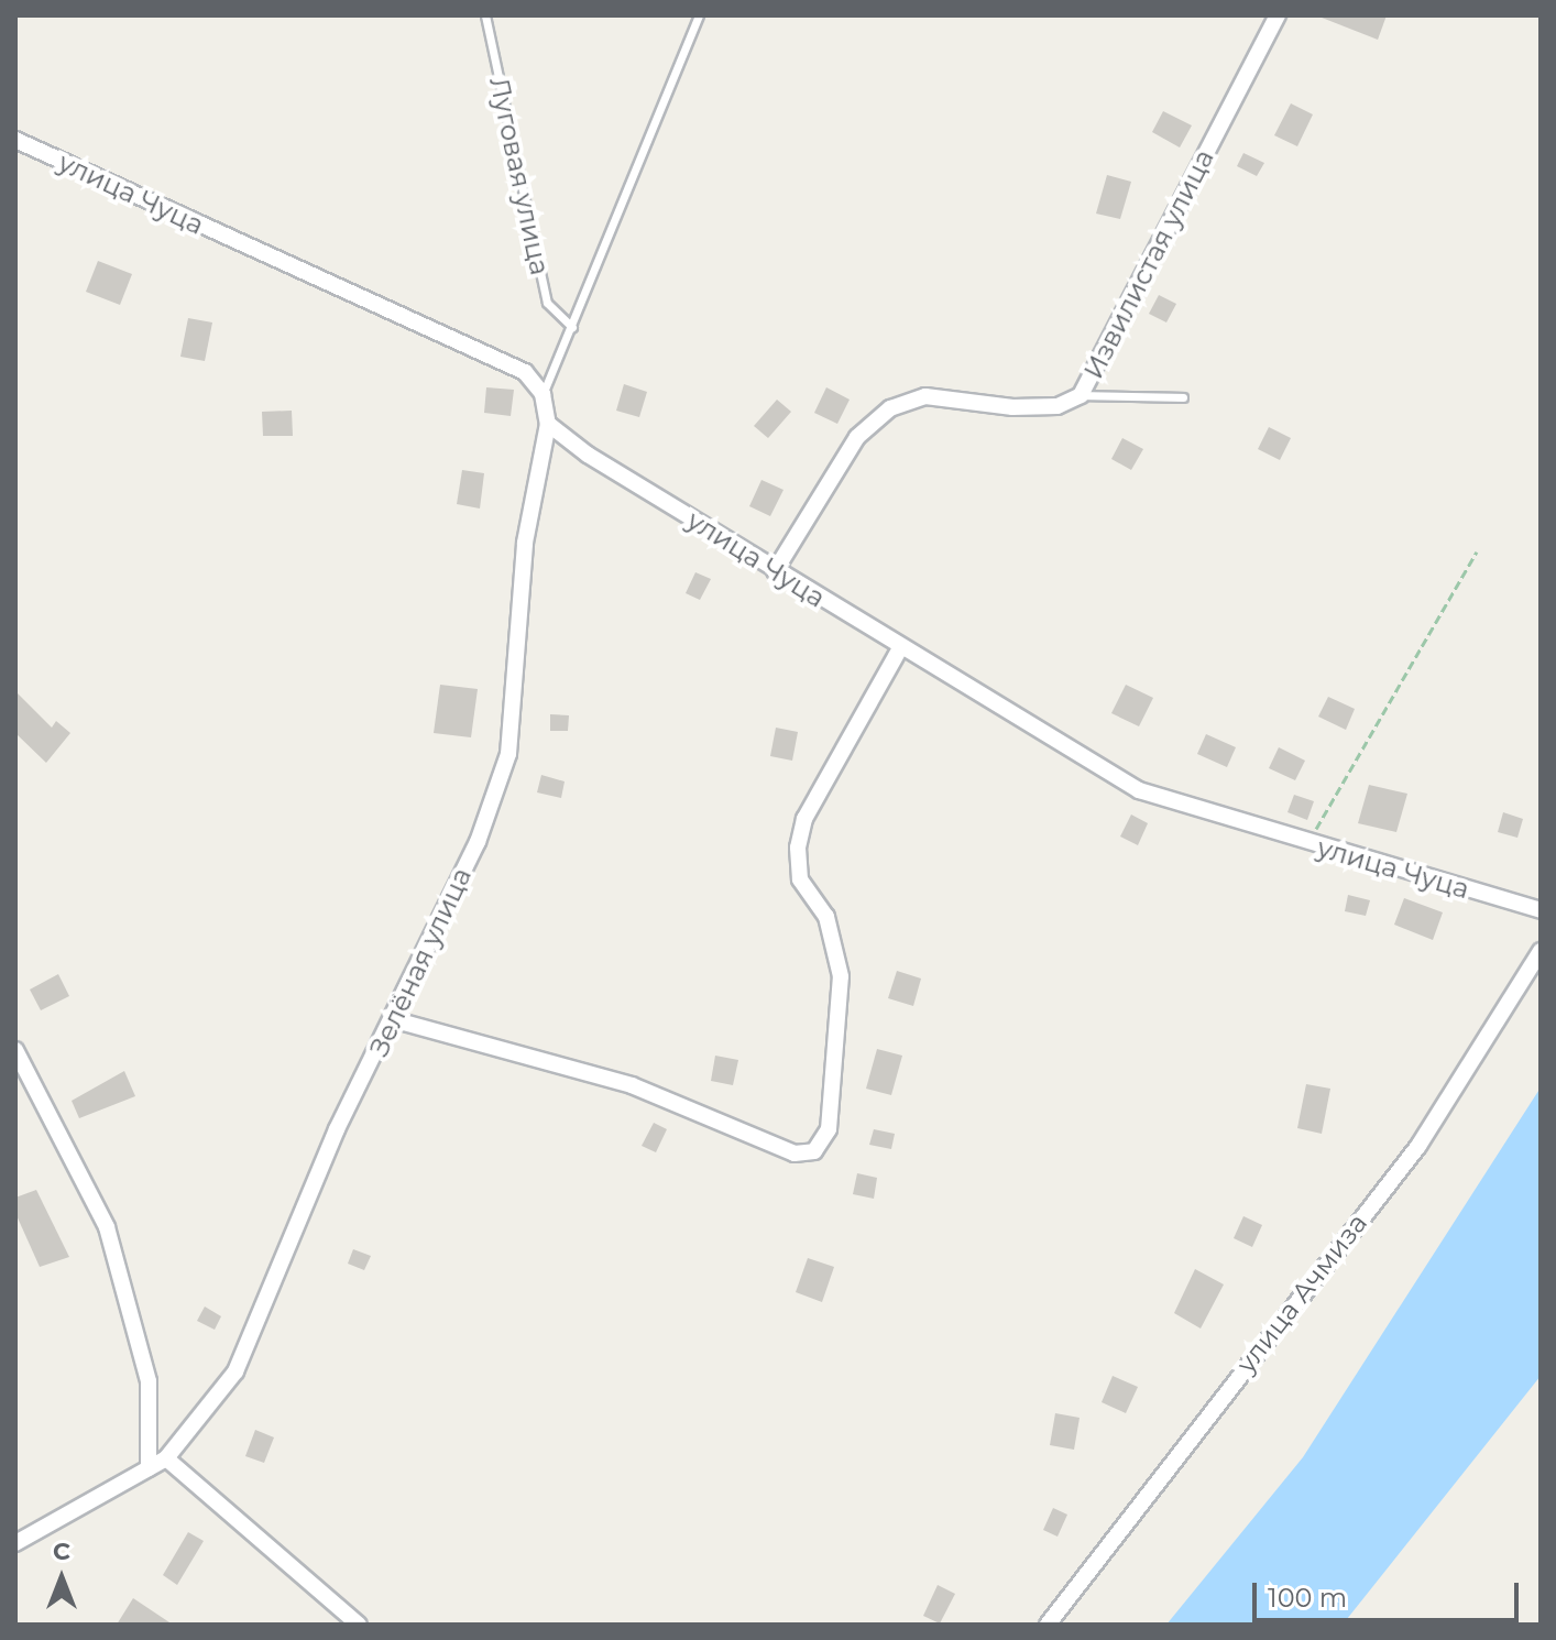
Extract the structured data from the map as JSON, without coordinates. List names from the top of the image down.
{
  "streets": {
    "street": [
      "улица Чуца",
      "Извилистая улица",
      "Зелёная улица",
      "улица Ачмиза"
    ],
    "lane": ["Луговая улица"]
  },
  "crossings": [
    ["улица Чуца", "Извилистая улица"],
    ["улица Чуца", "Зелёная улица"]
  ],
  "scale_bar": "100 m",
  "north": "top"
}
